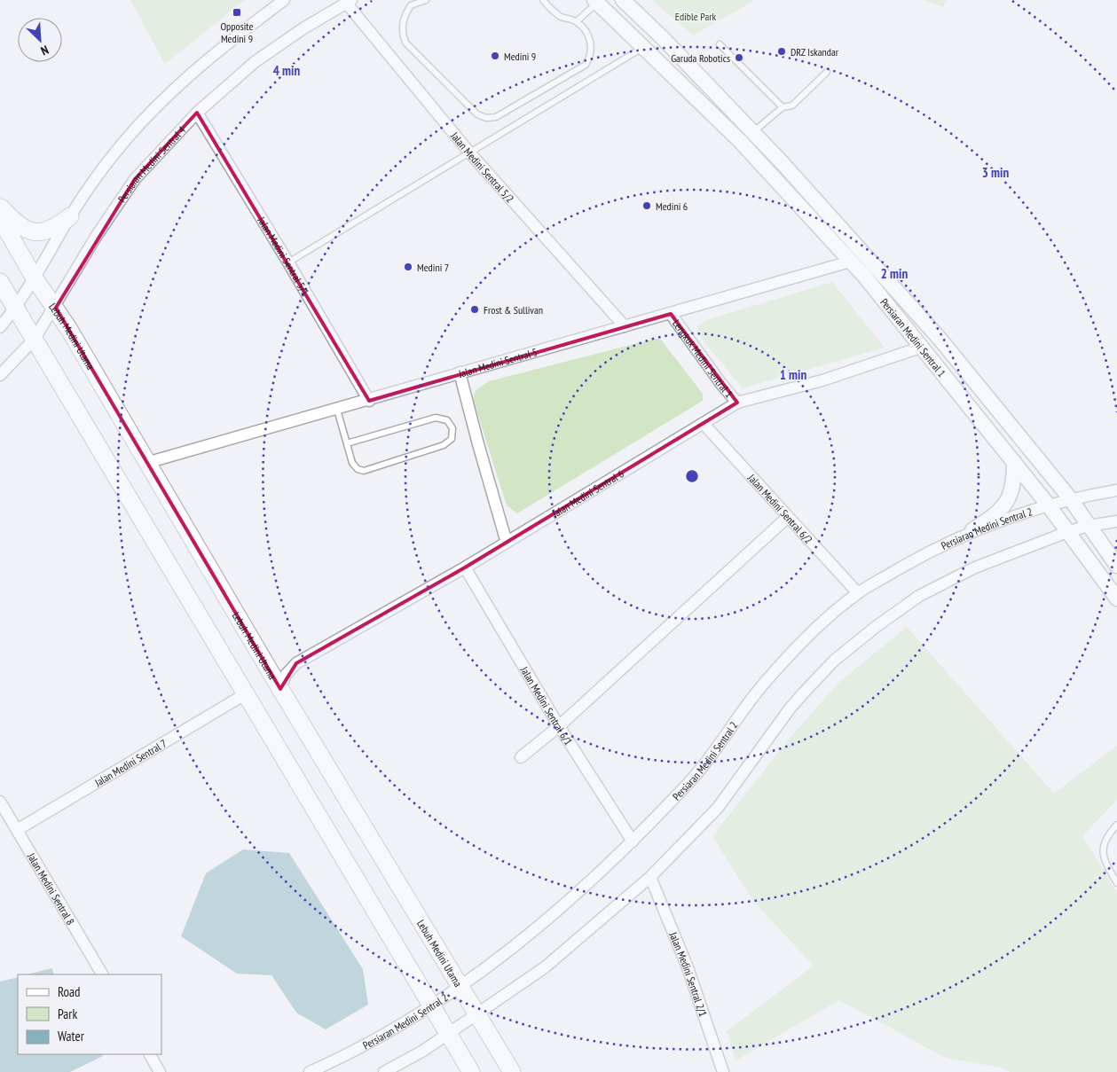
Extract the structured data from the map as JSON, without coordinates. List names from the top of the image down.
{
  "streets": {
    "main road": ["Lebuh Medini Utama"],
    "street": [
      "Persiaran Medini Sentral 4",
      "Jalan Medini Sentral 5/2",
      "Jalan Medini Sentral 5/1",
      "Persiaran Medini Sentral 1",
      "Lengkuk Medini Sentral 1",
      "Jalan Medini Sentral 5",
      "Jalan Medini Sentral 6",
      "Jalan Medini Sentral 6/2",
      "Persiaran Medini Sentral 2",
      "Jalan Medini Sentral 6/1",
      "Jalan Medini Sentral 7",
      "Jalan Medini Sentral 8",
      "Jalan Medini Sentral 2/1"
    ]
  },
  "crossings": [
    ["Persiaran Medini Sentral 4", "Jalan Medini Sentral 5/2"],
    ["Persiaran Medini Sentral 4", "Jalan Medini Sentral 5/1"],
    ["Persiaran Medini Sentral 4", "Lebuh Medini Utama"],
    ["Jalan Medini Sentral 5/2", "Jalan Medini Sentral 5"],
    ["Jalan Medini Sentral 5/1", "Jalan Medini Sentral 5"],
    ["Lebuh Medini Utama", "Jalan Medini Sentral 5"],
    ["Lebuh Medini Utama", "Jalan Medini Sentral 6"],
    ["Lebuh Medini Utama", "Persiaran Medini Sentral 2"],
    ["Persiaran Medini Sentral 1", "Jalan Medini Sentral 5"],
    ["Persiaran Medini Sentral 1", "Jalan Medini Sentral 6"],
    ["Persiaran Medini Sentral 1", "Persiaran Medini Sentral 2"],
    ["Lengkuk Medini Sentral 1", "Jalan Medini Sentral 5"],
    ["Lengkuk Medini Sentral 1", "Jalan Medini Sentral 6"],
    ["Jalan Medini Sentral 6", "Jalan Medini Sentral 6/2"],
    ["Jalan Medini Sentral 6", "Jalan Medini Sentral 6/1"],
    ["Jalan Medini Sentral 6/2", "Persiaran Medini Sentral 2"],
    ["Persiaran Medini Sentral 2", "Jalan Medini Sentral 6/1"],
    ["Jalan Medini Sentral 7", "Jalan Medini Sentral 8"]
  ],
  "parks": ["Edible Park"],
  "places": {
    "transit": ["Opposite Medini 9"],
    "other": [
      "DRZ Iskandar",
      "Medini 9",
      "Garuda Robotics",
      "Medini 6",
      "Medini 7",
      "Frost & Sullivan"
    ]
  },
  "legend": ["Road", "Park", "Water"],
  "north": "bottom right",
  "rings": [
    "4 min",
    "3 min",
    "2 min",
    "1 min"
  ]
}
